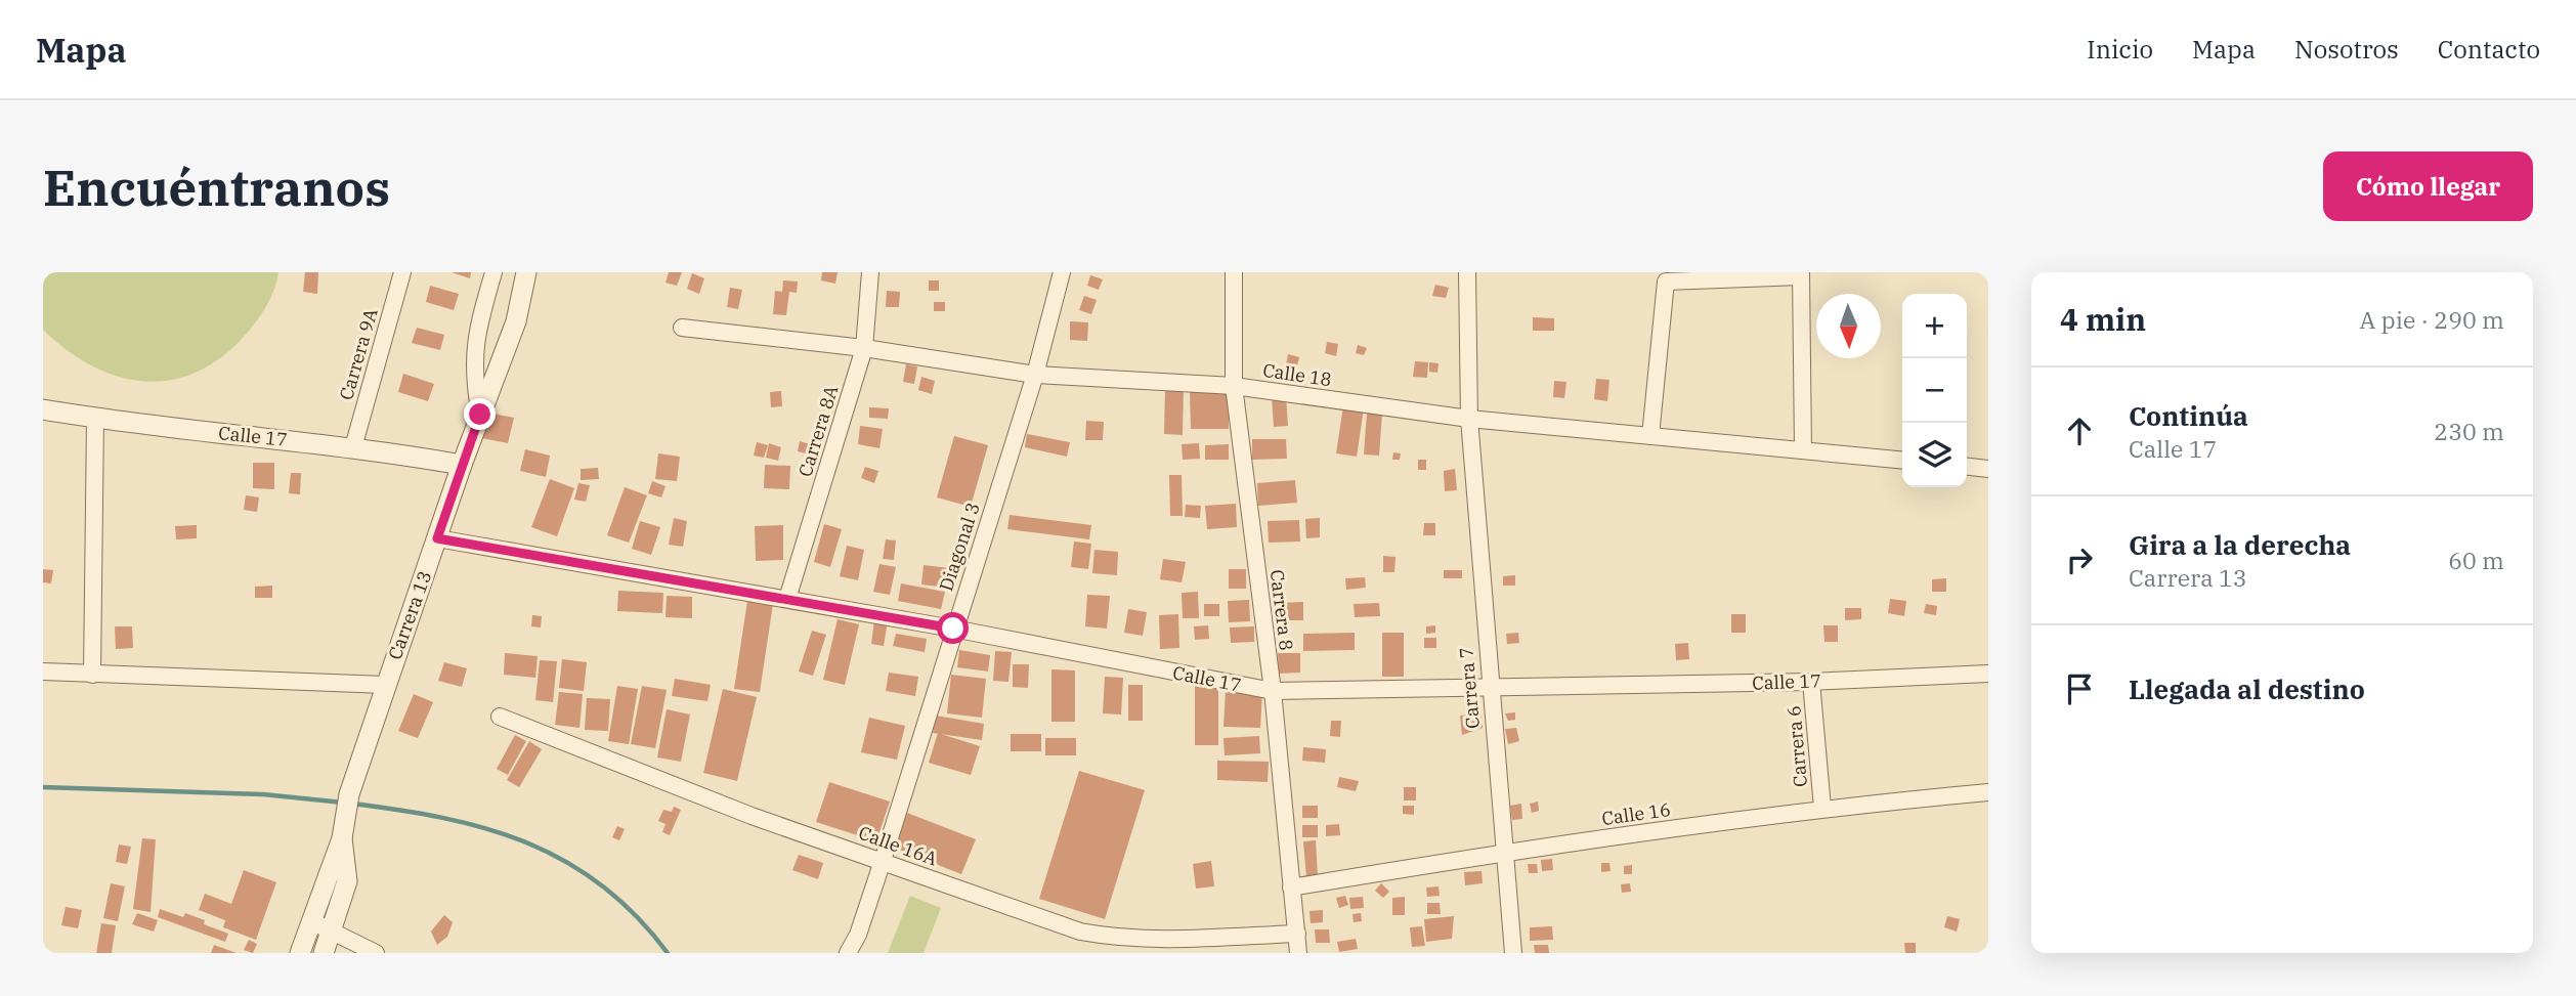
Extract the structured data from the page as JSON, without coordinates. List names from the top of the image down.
{
  "streets": {
    "street": [
      "Carrera 9A",
      "Calle 18",
      "Carrera 8A",
      "Calle 17",
      "Diagonal 3",
      "Carrera 8",
      "Carrera 13",
      "Carrera 7",
      "Carrera 6",
      "Calle 16",
      "Calle 16A"
    ]
  },
  "crossings": [
    ["Carrera 9A", "Calle 17"],
    ["Calle 18", "Carrera 8A"],
    ["Calle 18", "Diagonal 3"],
    ["Calle 18", "Carrera 8"],
    ["Calle 18", "Carrera 7"],
    ["Carrera 8A", "Calle 17"],
    ["Calle 17", "Diagonal 3"],
    ["Calle 17", "Carrera 8"],
    ["Calle 17", "Carrera 13"],
    ["Calle 17", "Carrera 7"],
    ["Calle 17", "Carrera 6"],
    ["Diagonal 3", "Calle 16A"],
    ["Carrera 8", "Calle 16"],
    ["Carrera 8", "Calle 16A"],
    ["Carrera 7", "Calle 16"],
    ["Carrera 6", "Calle 16"]
  ],
  "north": "bottom",
  "page": {
    "header": "Mapa",
    "nav": [
      "Inicio",
      "Mapa",
      "Nosotros",
      "Contacto"
    ],
    "buttons": "Cómo llegar",
    "title": "Encuéntranos",
    "heading": ["4 min", "A pie · 290 m"],
    "map_buttons": ["+", "−"],
    "list": [
      ["Continúa", "Calle 17", "230 m"],
      ["Gira a la derecha", "Carrera 13", "60 m"],
      "Llegada al destino"
    ]
  }
}
